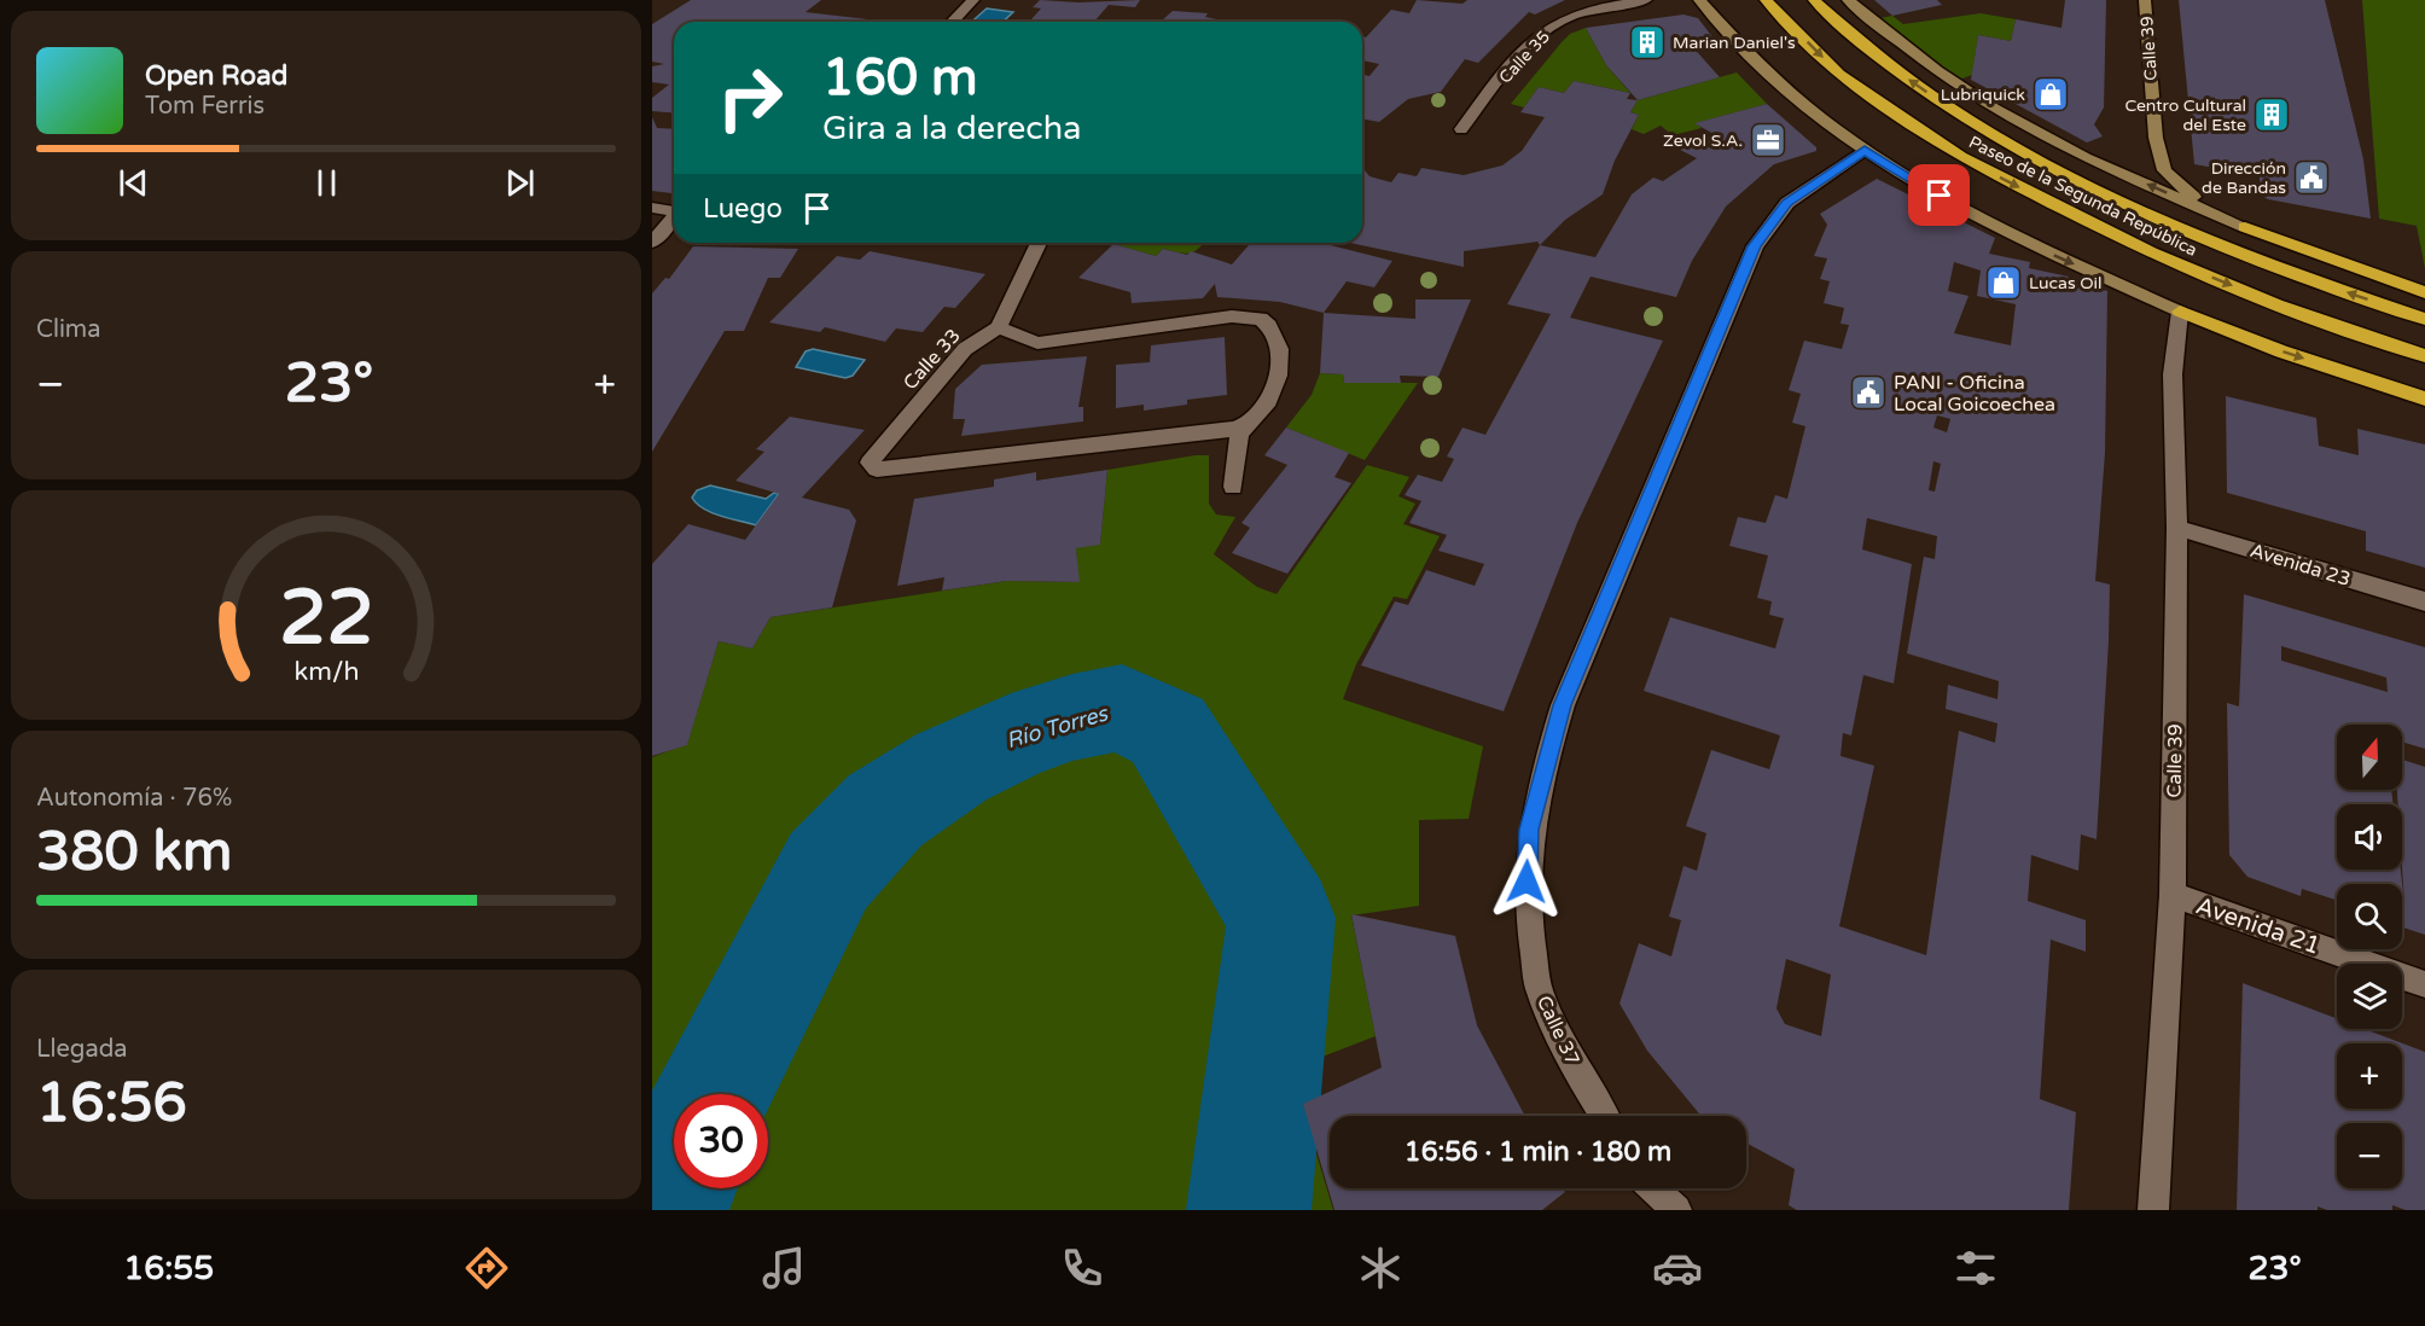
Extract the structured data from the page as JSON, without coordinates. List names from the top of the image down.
{
  "streets": {
    "highway": ["Paseo de la Segunda República"],
    "main road": ["Calle 39"],
    "street": [
      "Calle 35",
      "Calle 33",
      "Avenida 23",
      "Avenida 21",
      "Calle 37"
    ]
  },
  "crossings": [
    ["Calle 39", "Avenida 23"],
    ["Calle 39", "Avenida 21"]
  ],
  "water": ["Río Torres"],
  "places": {
    "building": ["Marian Daniel's", "Centro Cultural del Este"],
    "shop": ["Lubriquick", "Lucas Oil"],
    "office": ["Zevol S.A."],
    "public building": ["Dirección de Bandas", "PANI - Oficina Local Goicoechea"]
  },
  "north": "top",
  "page": {
    "turn": ["160 m", "Gira a la derecha"],
    "song": ["Open Road", "Tom Ferris"],
    "then": "Luego",
    "tile": [
      "Clima",
      ["Autonomía · 76%", "380 km"],
      ["Llegada", "16:56"]
    ],
    "heat": ["−", "23°", "+"],
    "map_buttons": ["+", "−"],
    "limit": "30",
    "trip": "16:56 · 1 min · 180 m",
    "tabs": ["16:55", "23°"],
    "gauge": ["22", "km/h"]
  }
}
